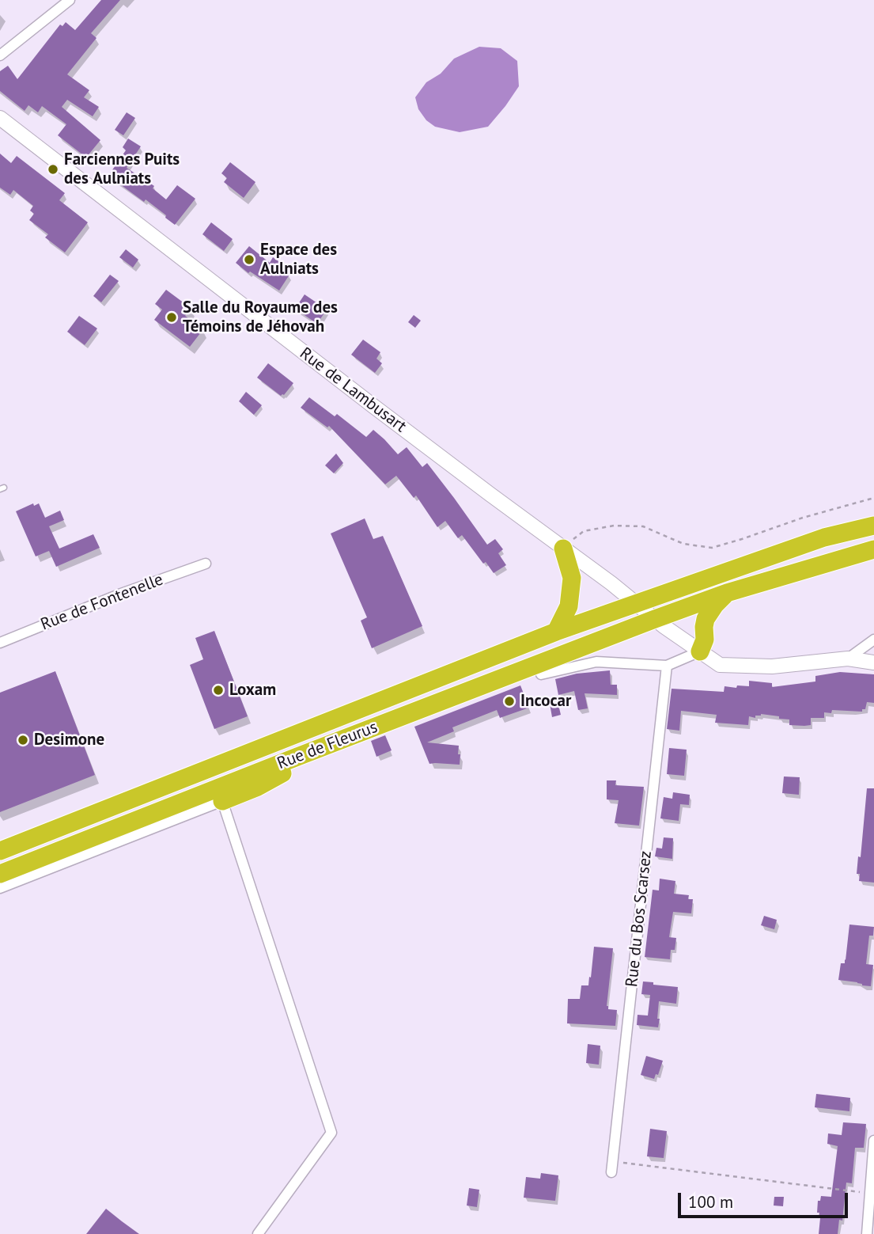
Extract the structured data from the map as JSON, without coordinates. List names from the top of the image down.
{
  "streets": {
    "highway": ["Rue de Fleurus"],
    "main road": ["Rue de Lambusart"],
    "street": ["Rue de Fontenelle", "Rue du Bos Scarsez"]
  },
  "crossings": [
    ["Rue de Lambusart", "Rue de Fleurus"]
  ],
  "places": [
    "Farciennes Puits des Aulniats",
    "Espace des Aulniats",
    "Salle du Royaume des Témoins de Jéhovah",
    "Loxam",
    "Incocar",
    "Desimone"
  ],
  "scale_bar": "100 m"
}
